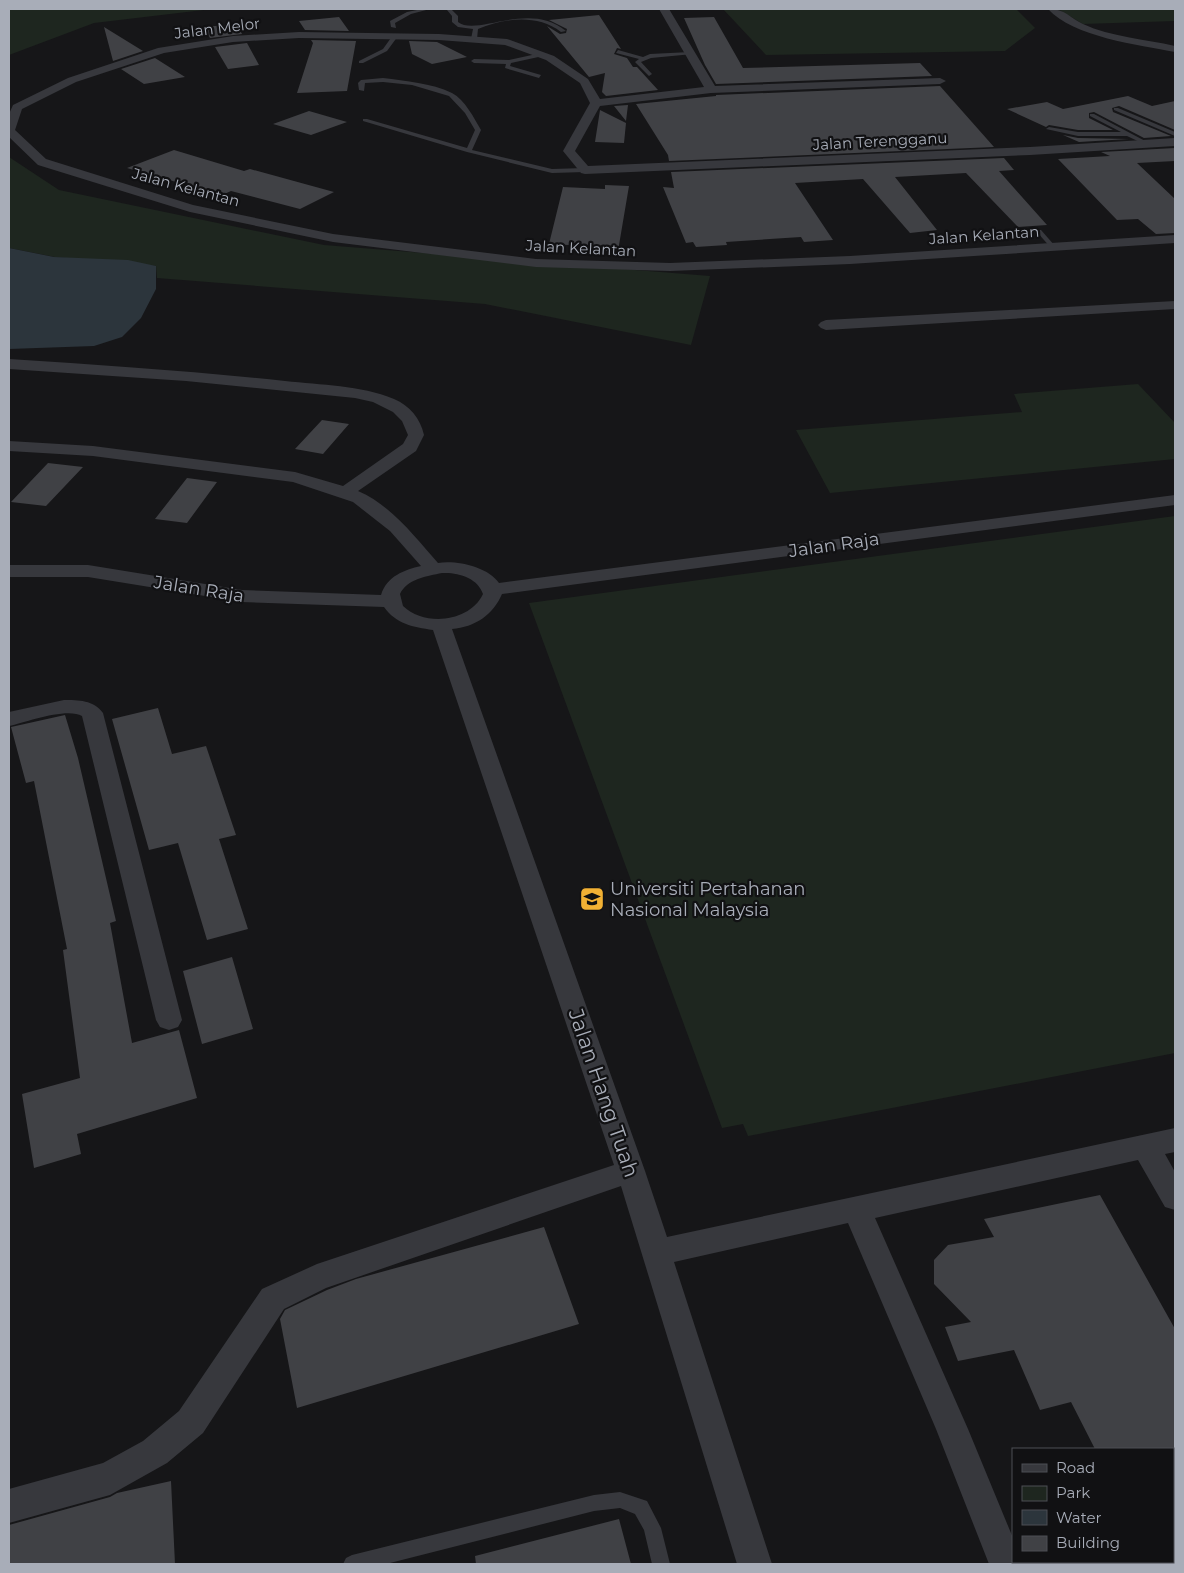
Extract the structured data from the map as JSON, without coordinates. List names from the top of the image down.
{
  "streets": {
    "street": [
      "Jalan Melor",
      "Jalan Terengganu",
      "Jalan Kelantan",
      "Jalan Raja",
      "Jalan Hang Tuah"
    ]
  },
  "crossings": [
    ["Jalan Melor", "Jalan Kelantan"],
    ["Jalan Raja", "Jalan Hang Tuah"]
  ],
  "places": {
    "school or university": ["Universiti Pertahanan Nasional Malaysia"]
  },
  "legend": [
    "Road",
    "Park",
    "Water",
    "Building"
  ]
}
